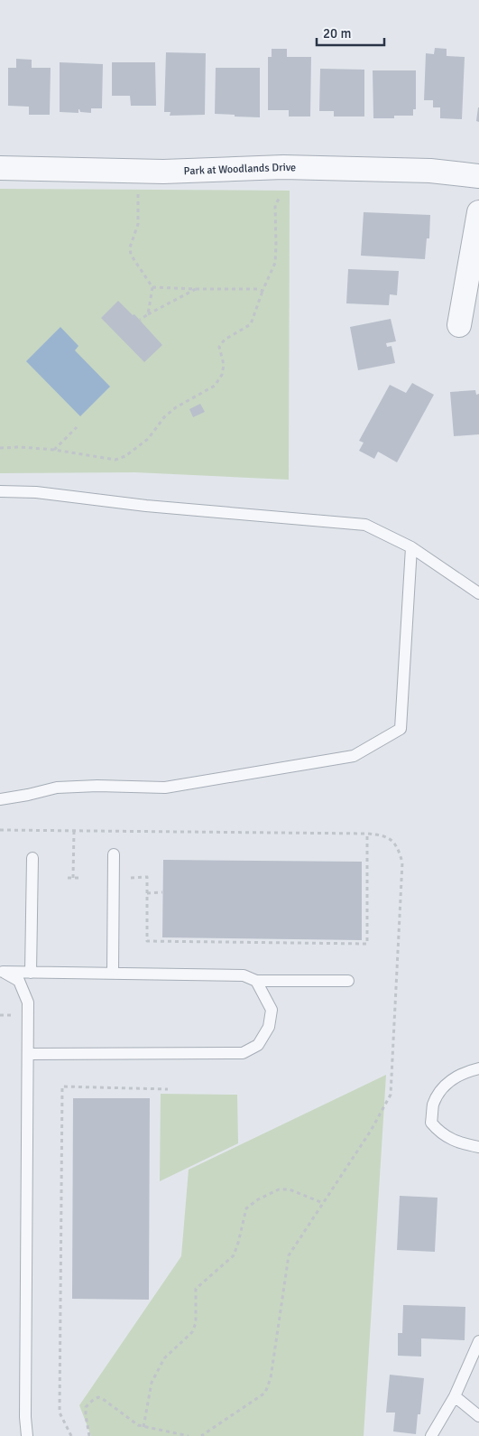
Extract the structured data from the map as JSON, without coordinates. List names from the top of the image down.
{
  "streets": {
    "street": ["Park at Woodlands Drive"]
  },
  "scale_bar": "20 m"
}
